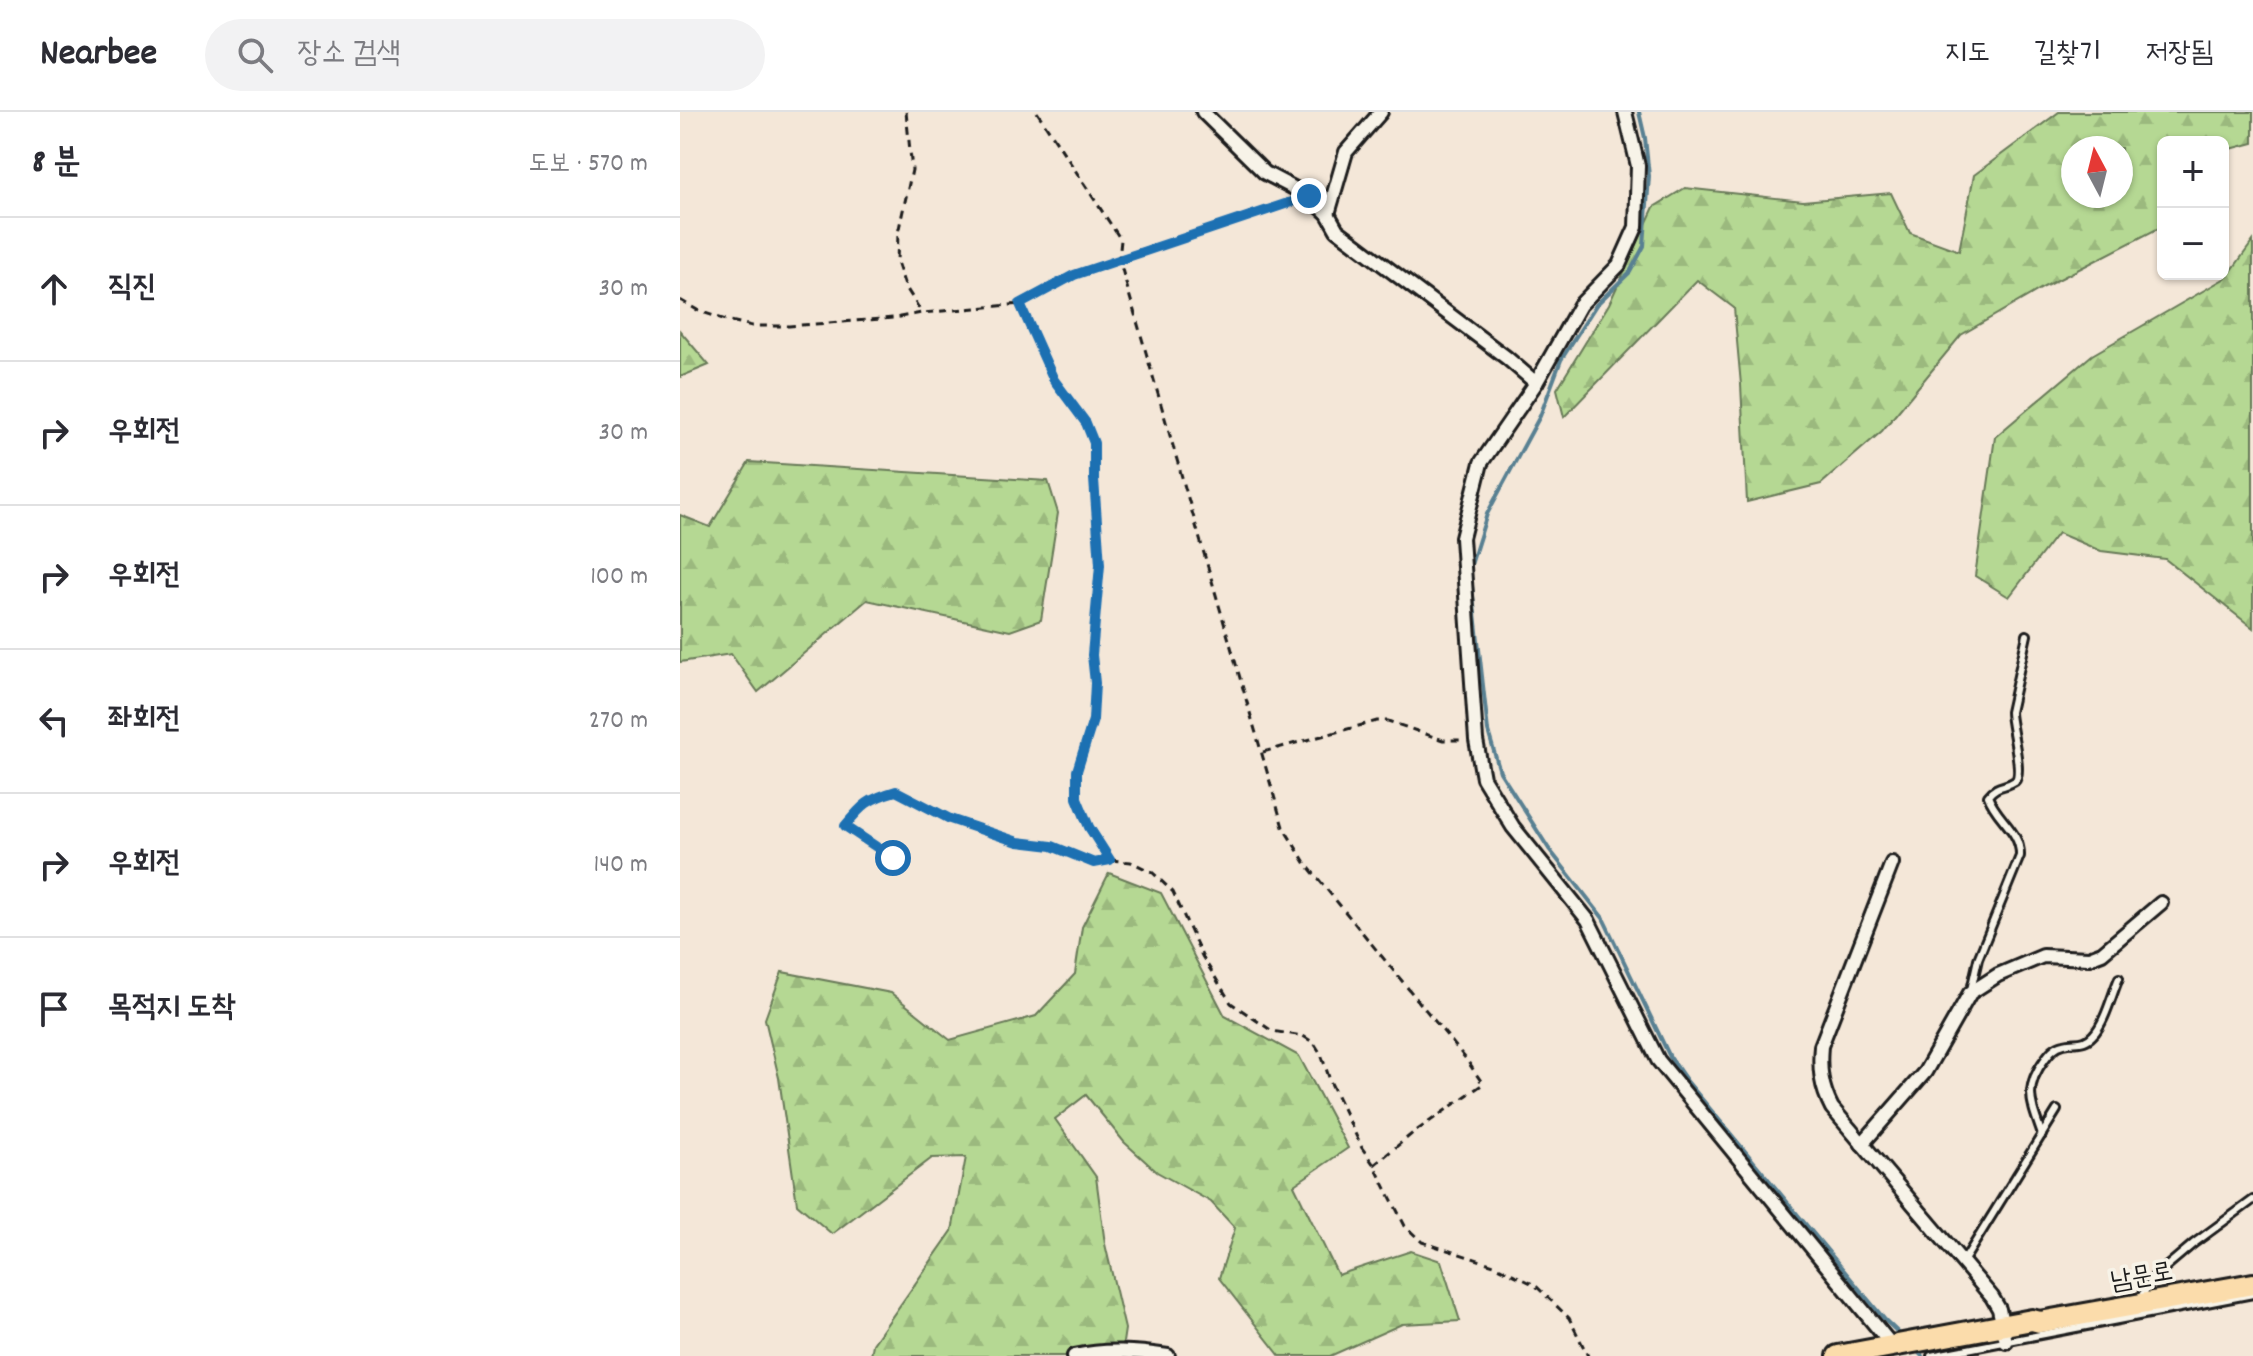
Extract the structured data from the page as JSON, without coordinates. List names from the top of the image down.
{
  "streets": {
    "main road": ["남문로"]
  },
  "north": "top",
  "page": {
    "header": "Nearbee",
    "search": "장소 검색",
    "nav": ["지도", "길찾기", "저장됨"],
    "heading": ["8 분", "도보 · 570 m"],
    "map_buttons": ["+", "−"],
    "list": [
      ["직진", "30 m"],
      ["우회전", "30 m"],
      ["우회전", "100 m"],
      ["좌회전", "270 m"],
      ["우회전", "140 m"],
      "목적지 도착"
    ]
  }
}
